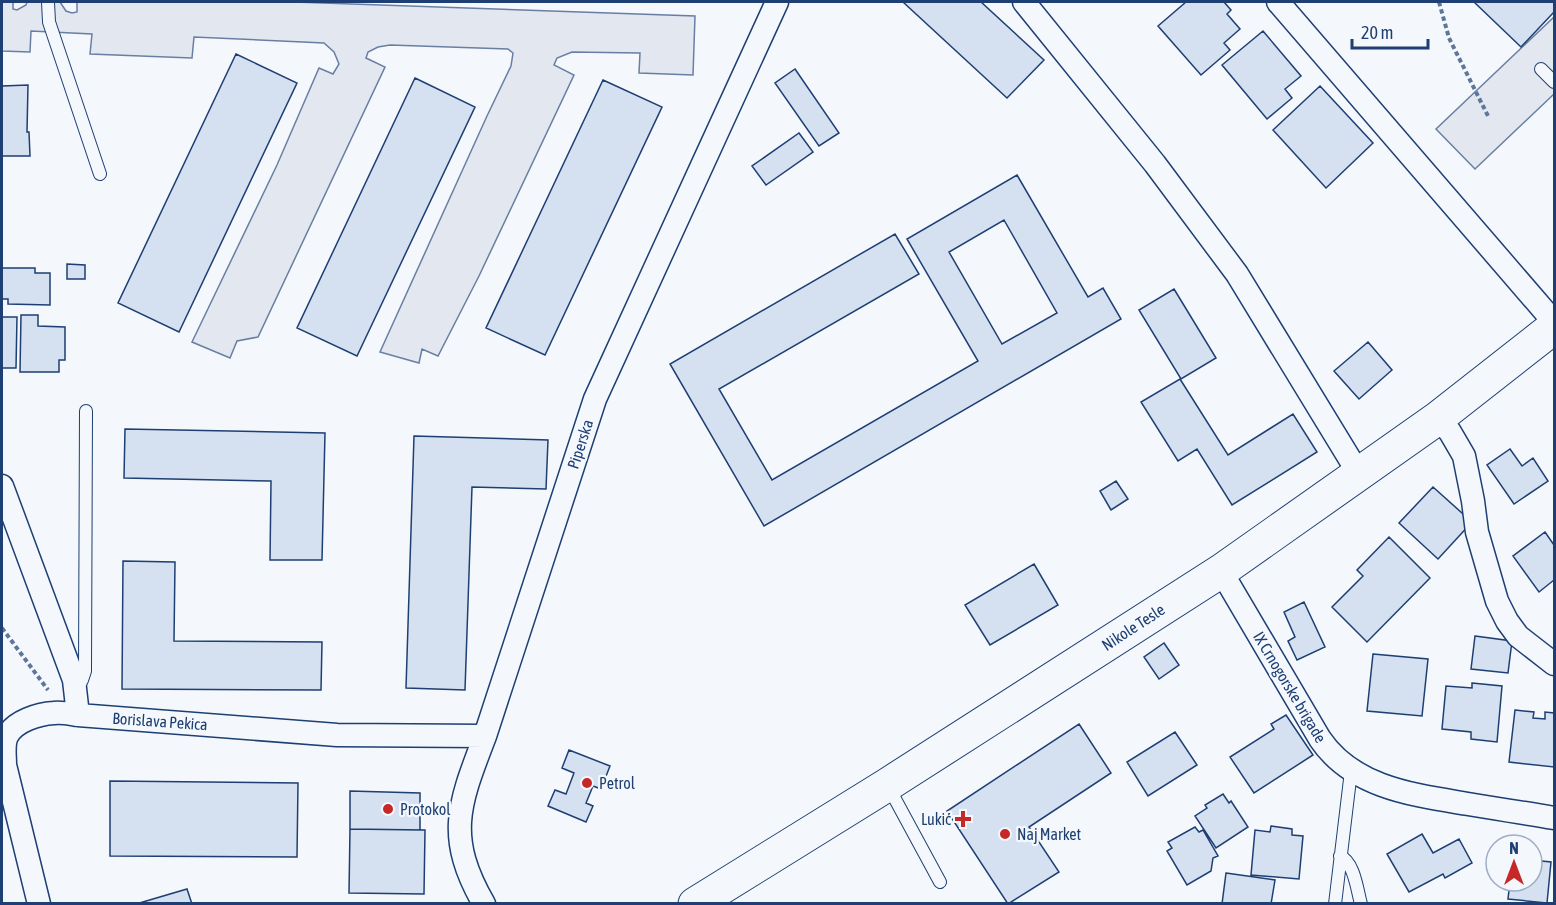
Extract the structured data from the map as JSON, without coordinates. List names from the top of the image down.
{
  "streets": {
    "street": [
      "Piperska",
      "Nikole Tesle",
      "IX Crnogorske brigade",
      "Borislava Pekica"
    ]
  },
  "crossings": [
    ["Piperska", "Borislava Pekica"],
    ["Nikole Tesle", "IX Crnogorske brigade"]
  ],
  "places": {
    "other": ["Petrol", "Protokol", "Naj Market"],
    "health": ["Lukić"]
  },
  "scale_bar": "20 m",
  "north": "top"
}
